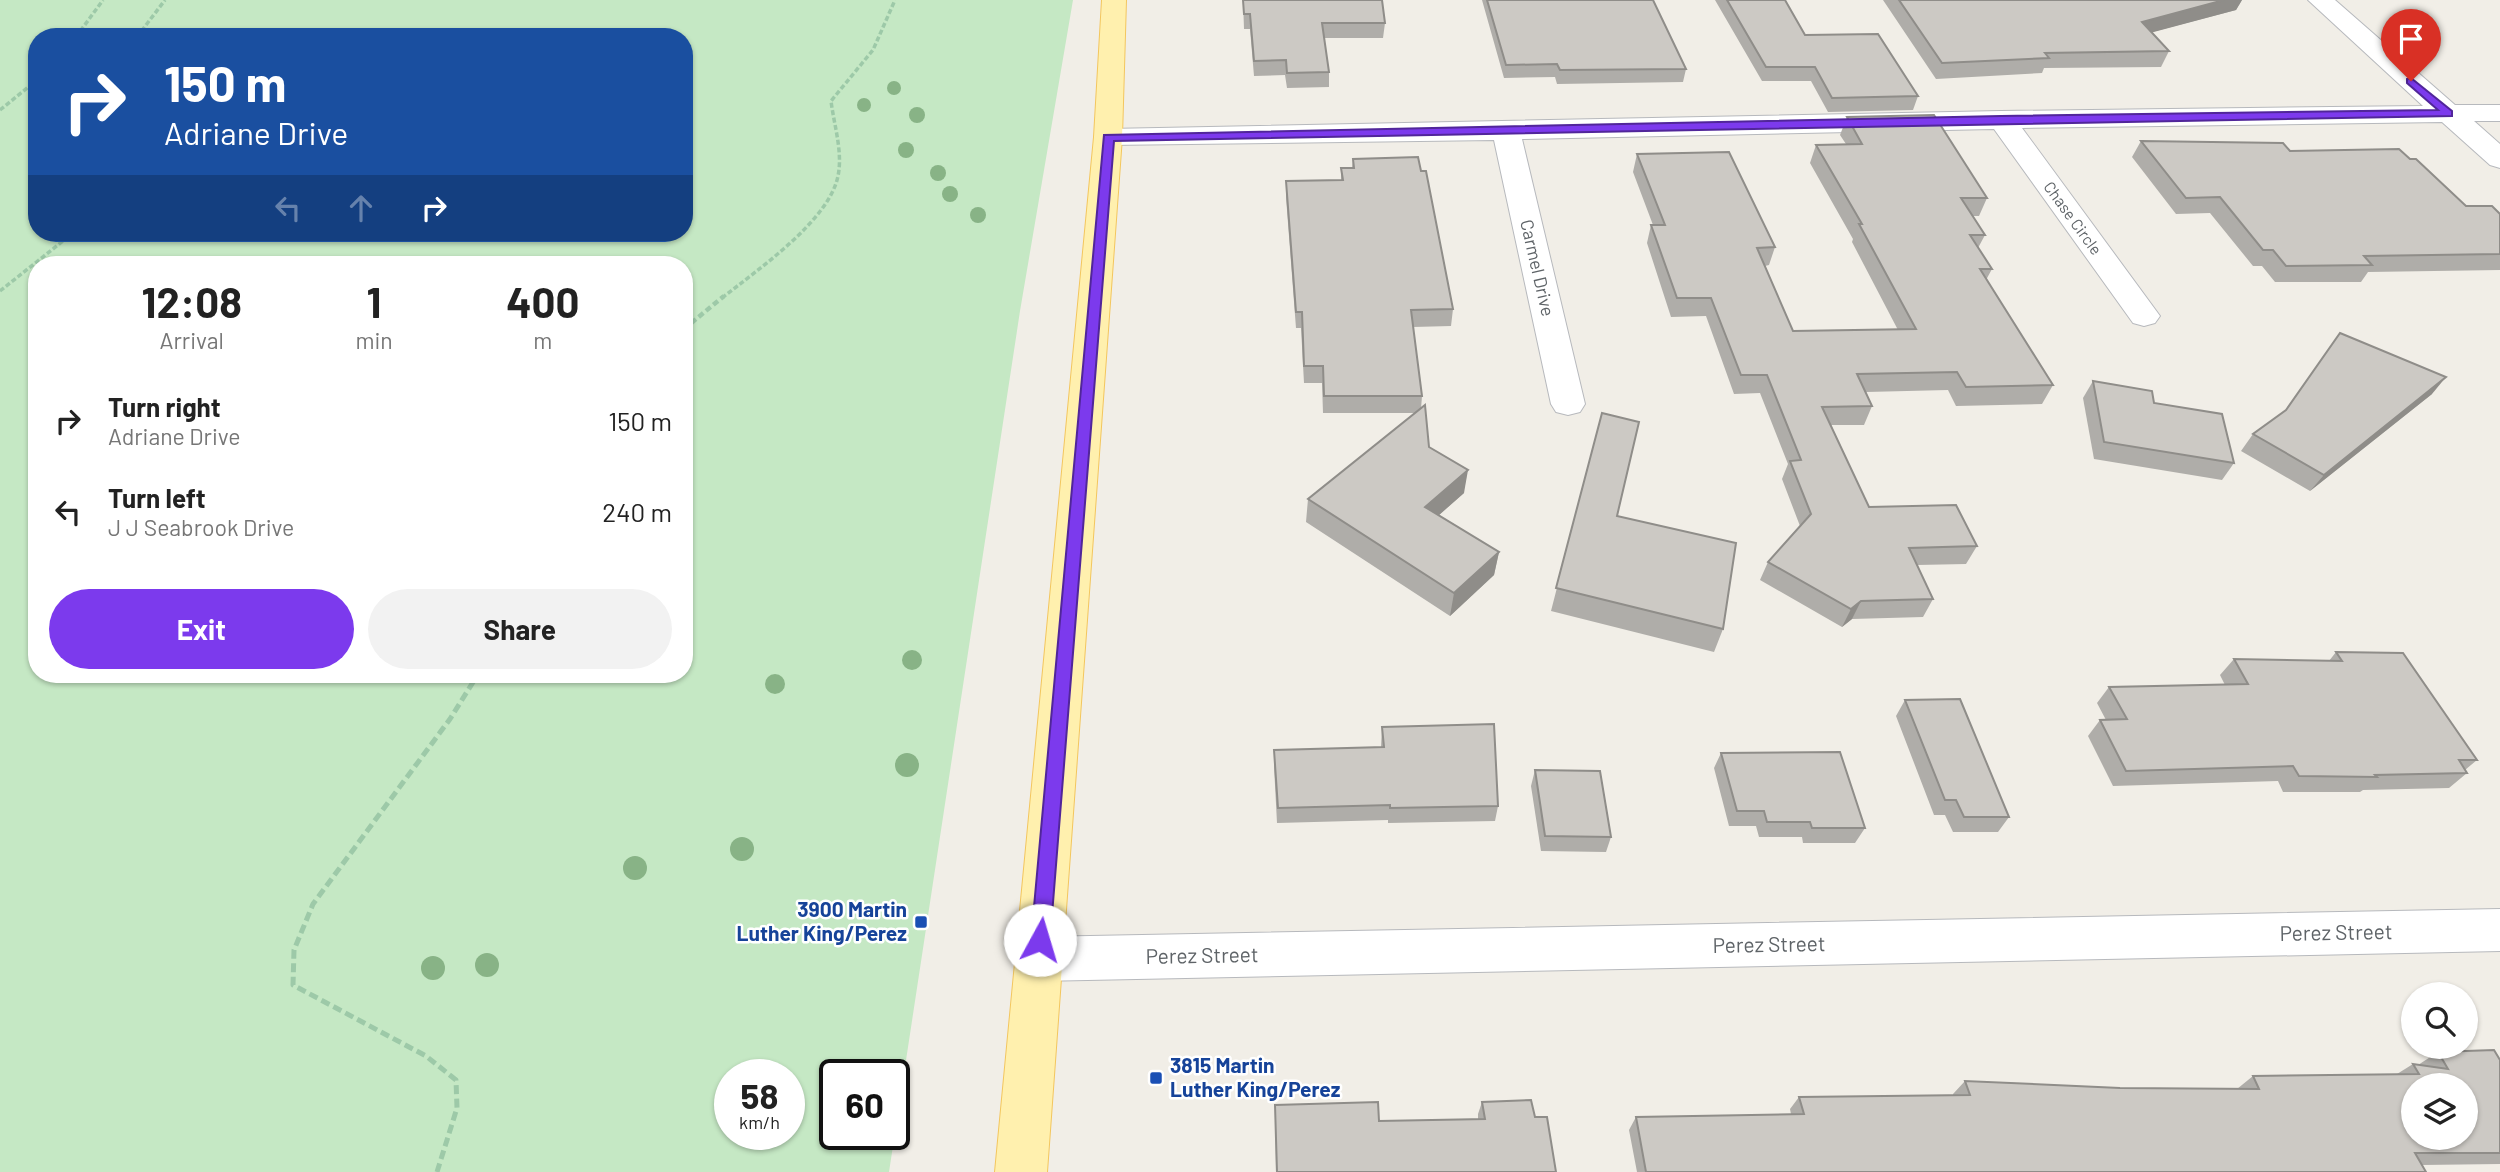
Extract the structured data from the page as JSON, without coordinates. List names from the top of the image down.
{
  "streets": {
    "street": ["Chase Circle", "Carmel Drive", "Perez Street"]
  },
  "places": {
    "transit": ["3900 Martin Luther King/Perez", "3815 Martin Luther King/Perez"]
  },
  "page": {
    "turn": ["150 m", "Adriane Drive"],
    "eta": [
      "12:08",
      "Arrival",
      "1",
      "min",
      "400",
      "m"
    ],
    "list": [
      {
        "name": "Turn right",
        "note": "Adriane Drive",
        "value": "150 m"
      },
      {
        "name": "Turn left",
        "note": "J J Seabrook Drive",
        "value": "240 m"
      }
    ],
    "buttons": ["Exit", "Share"],
    "speed": "58 km/h",
    "limit": "60"
  }
}
